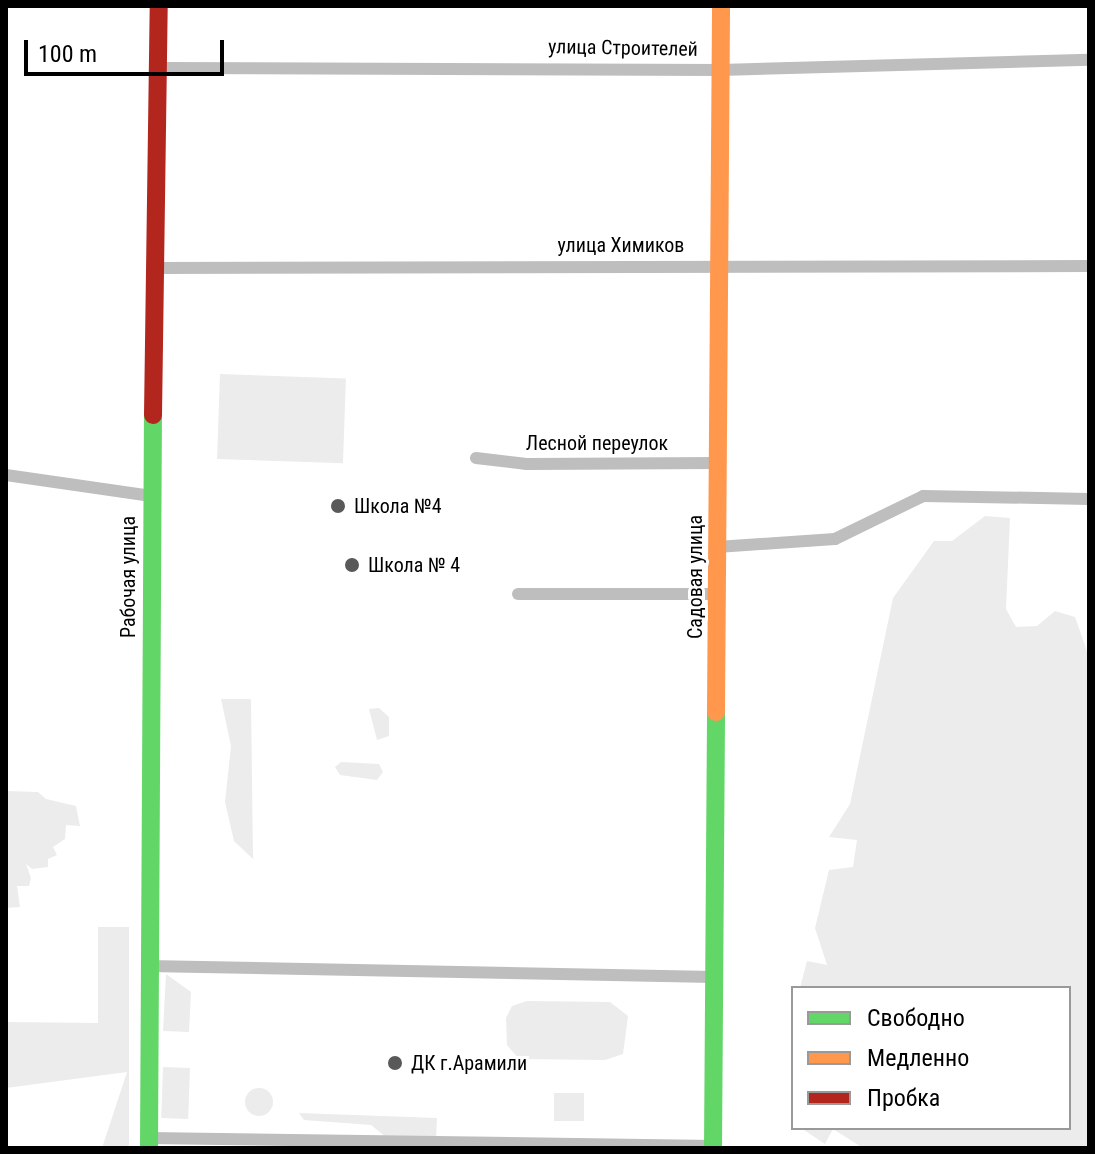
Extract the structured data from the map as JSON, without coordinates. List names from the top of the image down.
{
  "streets": {
    "street": [
      "улица Строителей",
      "улица Химиков",
      "Лесной переулок",
      "Рабочая улица",
      "Садовая улица"
    ]
  },
  "crossings": [
    ["улица Строителей", "Рабочая улица"],
    ["улица Строителей", "Садовая улица"],
    ["улица Химиков", "Рабочая улица"],
    ["улица Химиков", "Садовая улица"],
    ["Лесной переулок", "Садовая улица"]
  ],
  "places": ["Школа №4", "Школа № 4", "ДК г.Арамили"],
  "legend": ["Свободно", "Медленно", "Пробка"],
  "scale_bar": "100 m"
}
